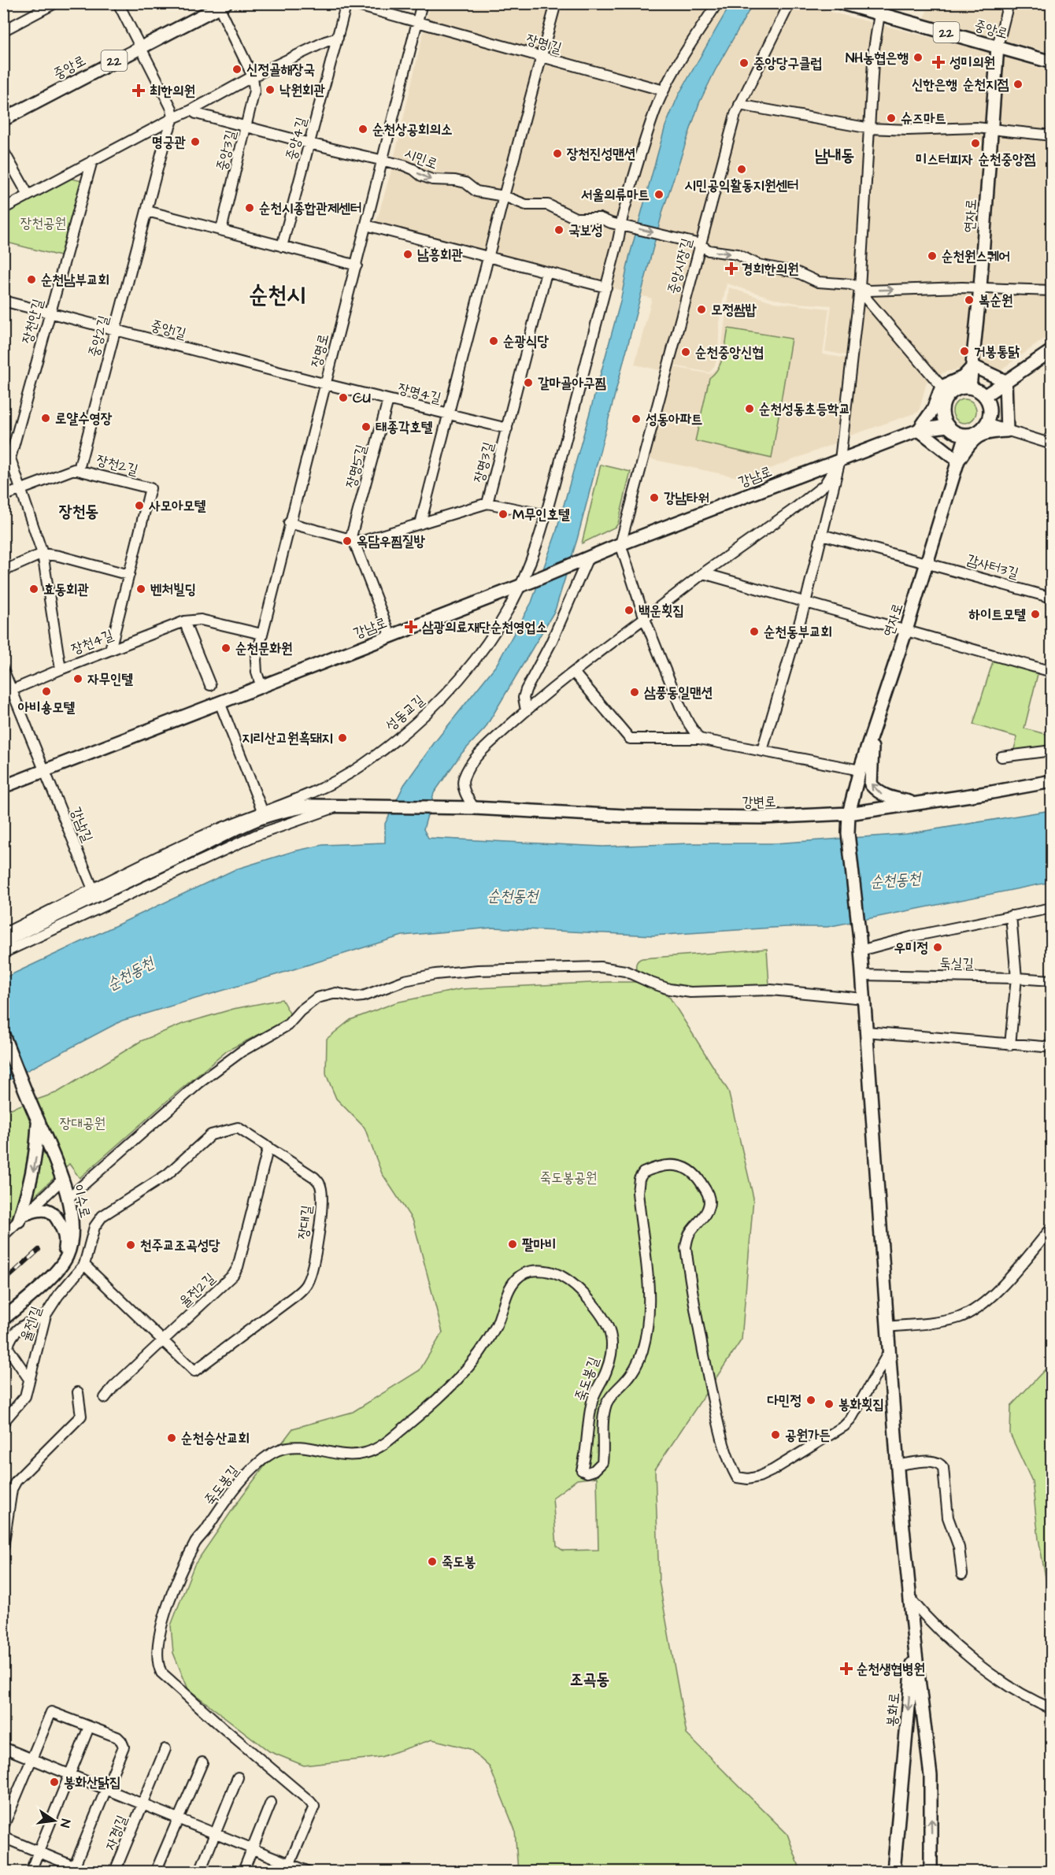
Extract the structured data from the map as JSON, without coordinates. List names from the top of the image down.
{
  "streets": {
    "main road": [
      "중앙로",
      "22",
      "연자로",
      "강남로",
      "강변로",
      "이수로",
      "봉화로"
    ],
    "street": [
      "장명1길",
      "중앙4길",
      "중앙3길",
      "시민로",
      "중앙시장길",
      "장천안길",
      "중앙1길",
      "중앙2길",
      "장명로",
      "장명4길",
      "장명3길",
      "장천2길",
      "장명5길",
      "감사터3길",
      "장천4길",
      "성동교길",
      "강남1길",
      "둑실길",
      "장대길",
      "율전2길",
      "율전1길",
      "죽도봉길",
      "자경1길"
    ]
  },
  "crossings": [
    ["중앙로", "중앙3길"],
    ["중앙로", "연자로"],
    ["장명1길", "장명로"],
    ["장명1길", "성동교길"],
    ["중앙4길", "시민로"],
    ["중앙3길", "시민로"],
    ["시민로", "연자로"],
    ["시민로", "중앙시장길"],
    ["시민로", "장명로"],
    ["시민로", "성동교길"],
    ["연자로", "강남로"],
    ["연자로", "감사터3길"],
    ["연자로", "강변로"],
    ["중앙시장길", "강남로"],
    ["장천안길", "중앙1길"],
    ["장천안길", "장천2길"],
    ["중앙1길", "중앙2길"],
    ["중앙1길", "장명로"],
    ["중앙1길", "장명4길"],
    ["중앙2길", "장천2길"],
    ["장명로", "장명4길"],
    ["장명로", "강남로"],
    ["장명로", "장천4길"],
    ["장명4길", "장명3길"],
    ["장명4길", "장명5길"],
    ["장천2길", "장천4길"],
    ["강남로", "성동교길"],
    ["강남로", "강남1길"],
    ["장대길", "율전2길"],
    ["장대길", "율전1길"],
    ["죽도봉길", "자경1길"]
  ],
  "one_way": ["시민로"],
  "districts": [
    "남내동",
    "순천시",
    "장천동",
    "조곡동"
  ],
  "water": ["순천동천"],
  "parks": ["장천공원", "장대공원", "죽도봉공원"],
  "places": {
    "other": [
      "NH농협은행",
      "중앙당구클럽",
      "신정골해장국",
      "신한은행 순천지점",
      "낙원회관",
      "슈즈마트",
      "순천상공회의소",
      "명궁관",
      "미스터피자 순천중앙점",
      "장천진성맨션",
      "시민공익활동지원센터",
      "서울의류마트",
      "순천시종합관제센터",
      "국보성",
      "남흥회관",
      "순천원스퀘어",
      "순천남부교회",
      "복순원",
      "모정쌈밥",
      "순광식당",
      "거봉통닭",
      "순천중앙신협",
      "갈마골아구찜",
      "CU",
      "순천성동초등학교",
      "로얄수영장",
      "성동아파트",
      "태종각호텔",
      "강남타워",
      "사모아모텔",
      "M무인호텔",
      "옥담우찜질방",
      "효동회관",
      "벤처빌딩",
      "백운횟집",
      "하이트모텔",
      "순천동부교회",
      "순천문화원",
      "자무인텔",
      "아비숑모텔",
      "삼풍동일맨션",
      "지리산고원흑돼지",
      "우미정",
      "팔마비",
      "천주교조곡성당",
      "다민정",
      "봉화횟집",
      "공원가든",
      "순천승산교회",
      "죽도봉",
      "봉화산닭집"
    ],
    "health": [
      "성미의원",
      "최한의원",
      "경희한의원",
      "삼광의료재단순천영업소",
      "순천생협병원"
    ]
  },
  "north": "right"
}
